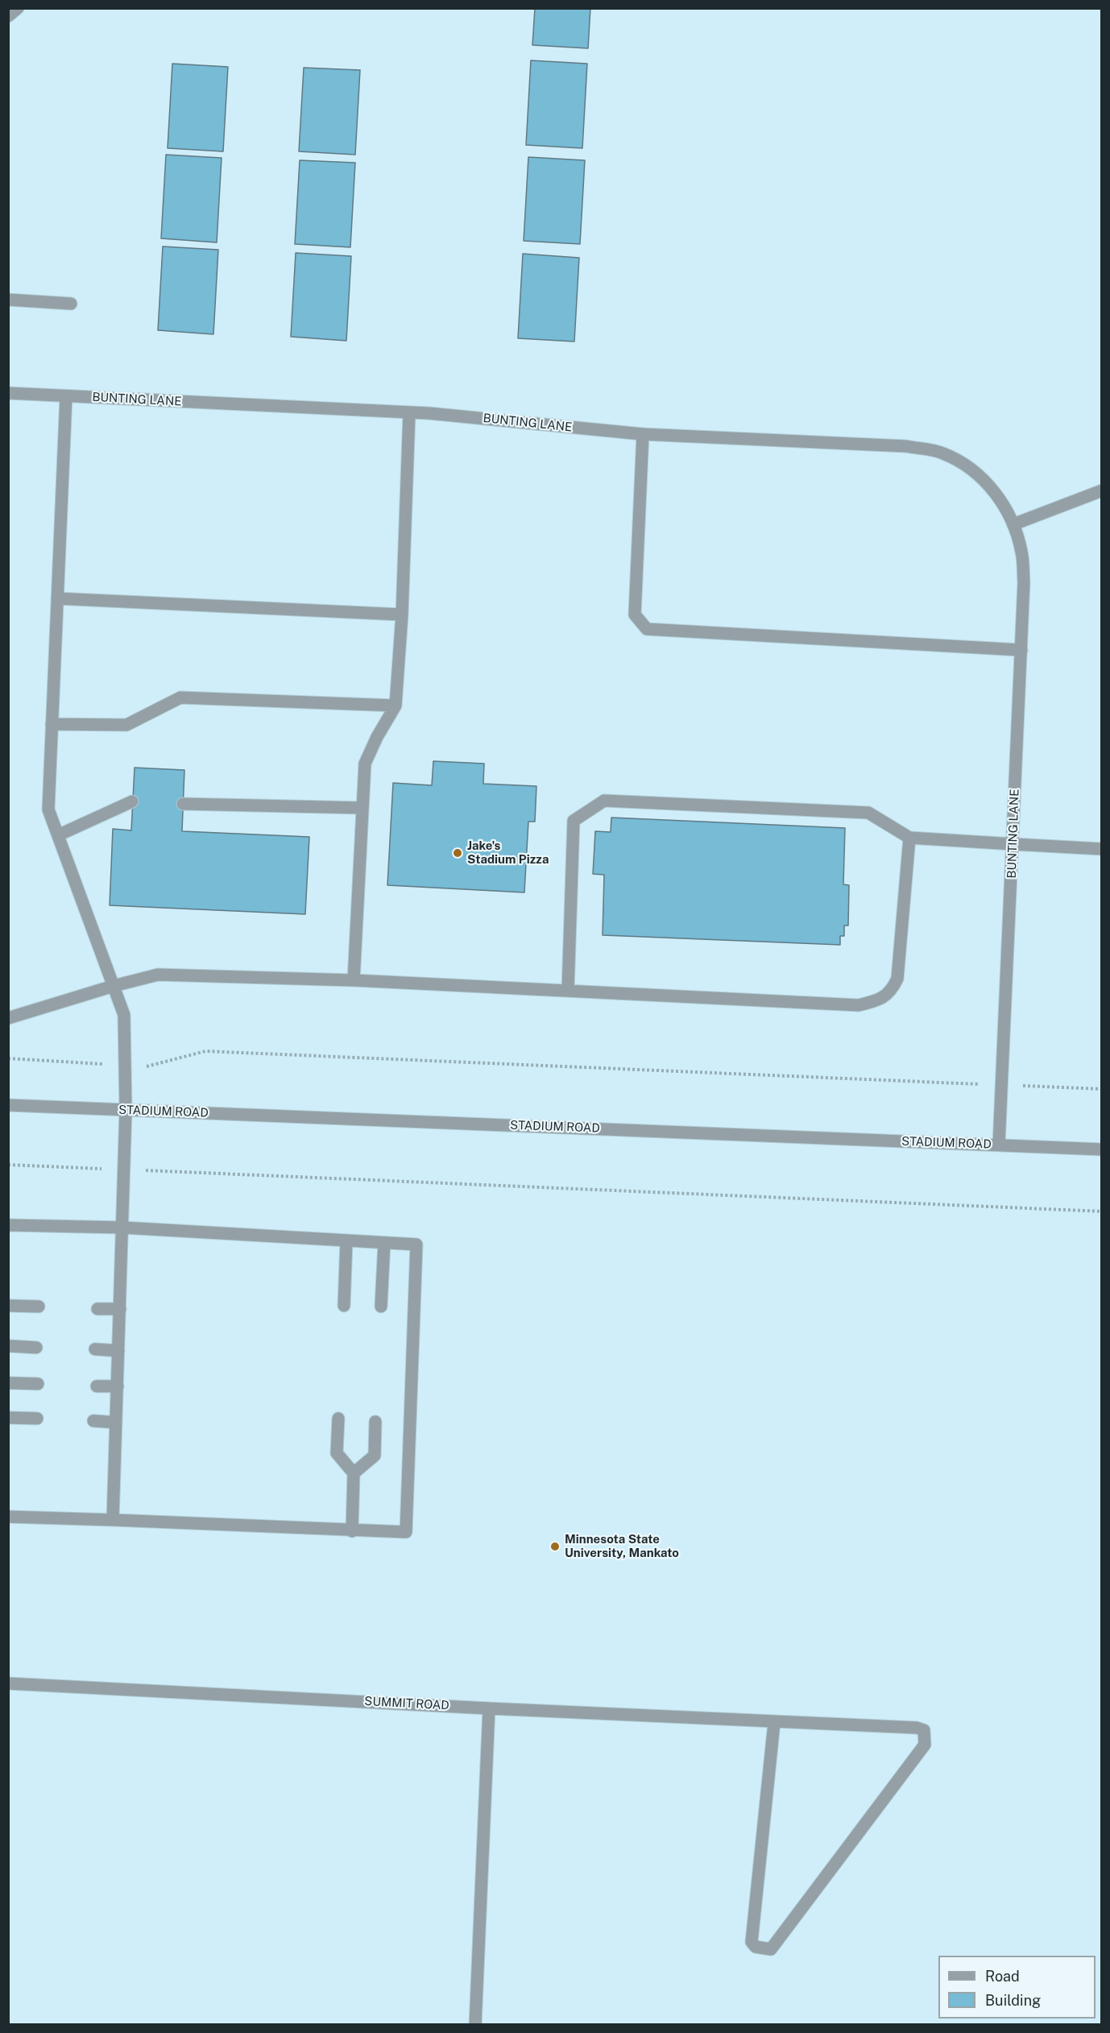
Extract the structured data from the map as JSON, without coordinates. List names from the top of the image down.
{
  "streets": {
    "street": ["BUNTING LANE", "STADIUM ROAD", "SUMMIT ROAD"]
  },
  "crossings": [
    ["BUNTING LANE", "STADIUM ROAD"]
  ],
  "places": ["Jake's Stadium Pizza", "Minnesota State University, Mankato"],
  "legend": ["Road", "Building"]
}
